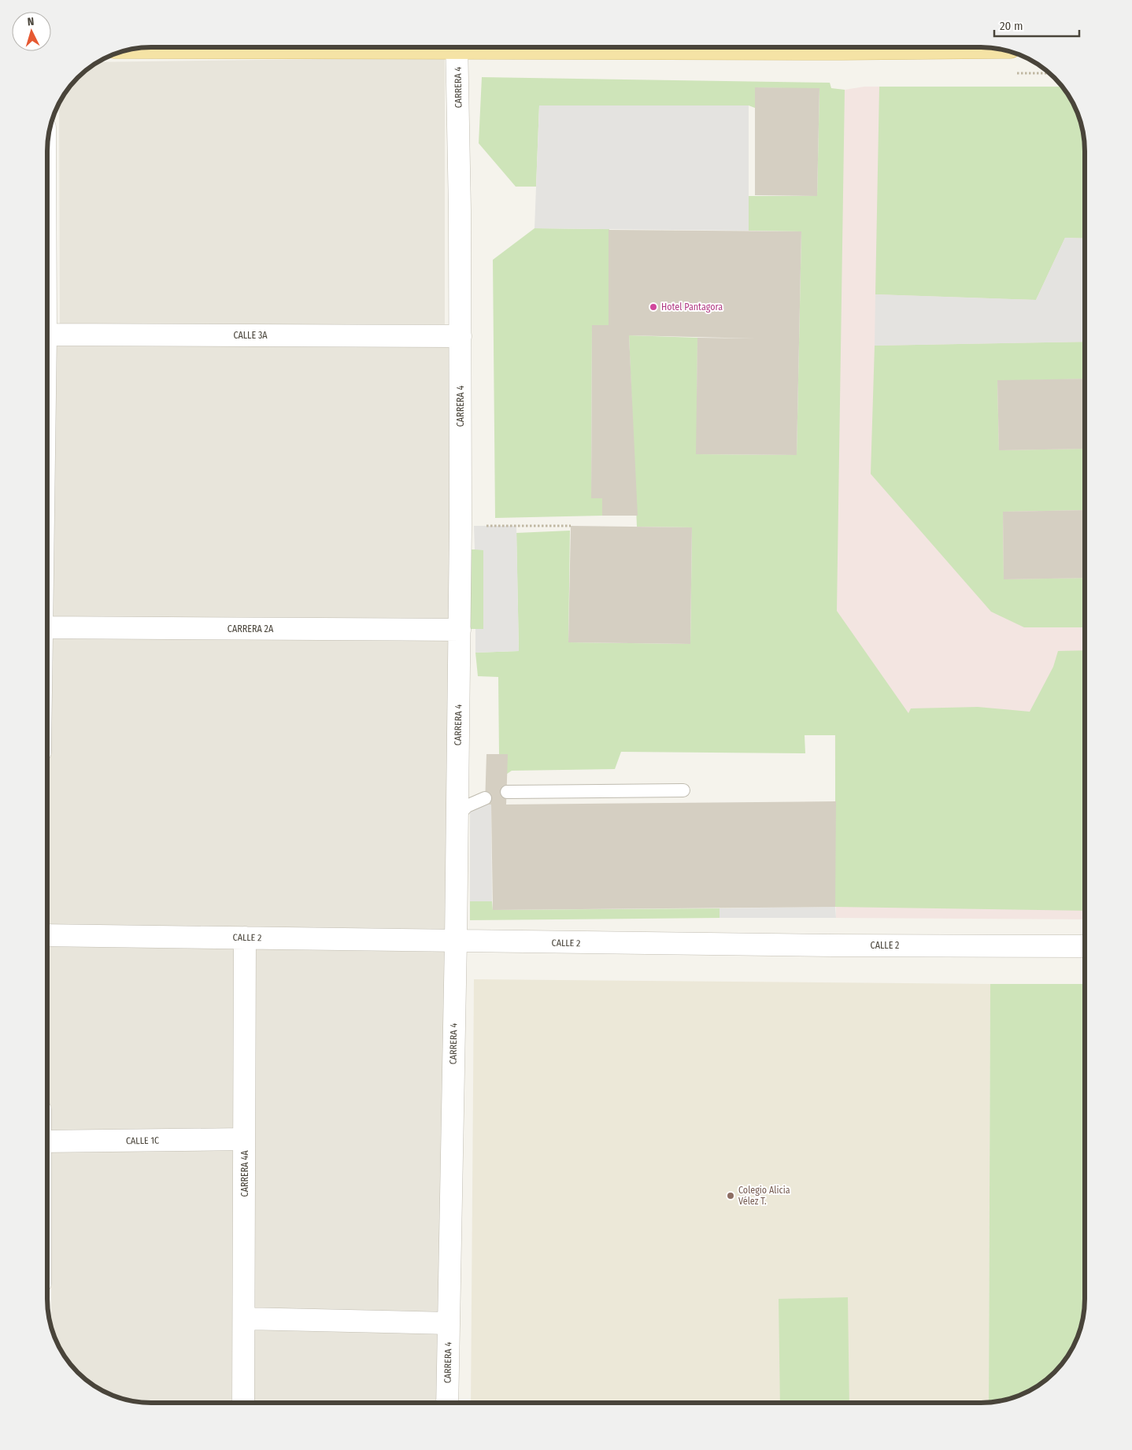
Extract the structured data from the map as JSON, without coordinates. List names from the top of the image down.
{
  "streets": {
    "street": [
      "CARRERA 4",
      "CALLE 3A",
      "CARRERA 2A",
      "CALLE 2",
      "CALLE 1C",
      "CARRERA 4A"
    ]
  },
  "crossings": [
    ["CARRERA 4", "CALLE 3A"],
    ["CARRERA 4", "CARRERA 2A"],
    ["CARRERA 4", "CALLE 2"],
    ["CALLE 2", "CARRERA 4A"],
    ["CALLE 1C", "CARRERA 4A"]
  ],
  "places": ["Hotel Pantagora", "Colegio Alicia Vélez T."],
  "scale_bar": "20 m",
  "north": "top"
}
